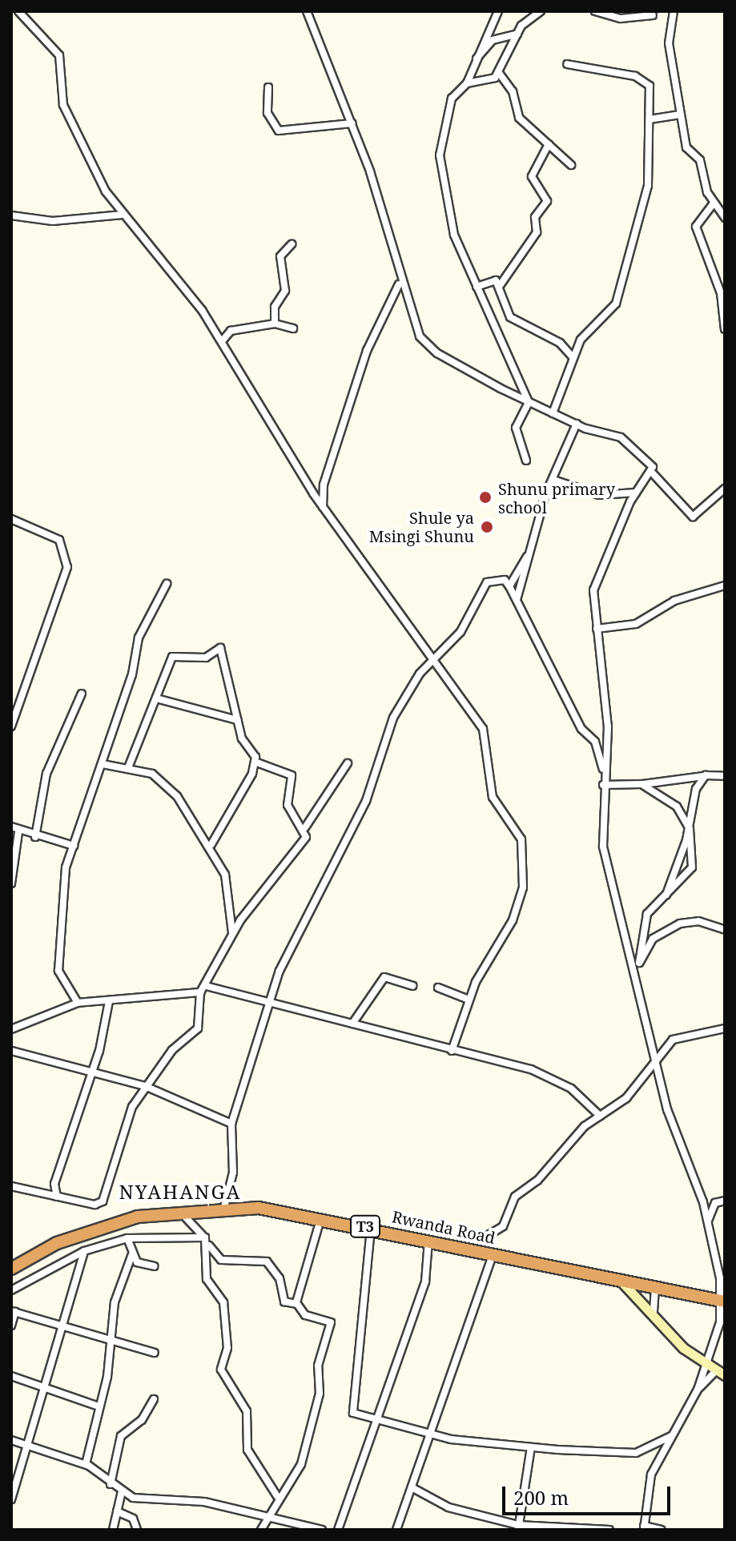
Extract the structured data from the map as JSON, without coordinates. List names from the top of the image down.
{
  "streets": {
    "highway": ["T3", "Rwanda Road"]
  },
  "districts": ["NYAHANGA"],
  "places": ["Shunu primary school", "Shule ya Msingi Shunu"],
  "scale_bar": "200 m"
}
